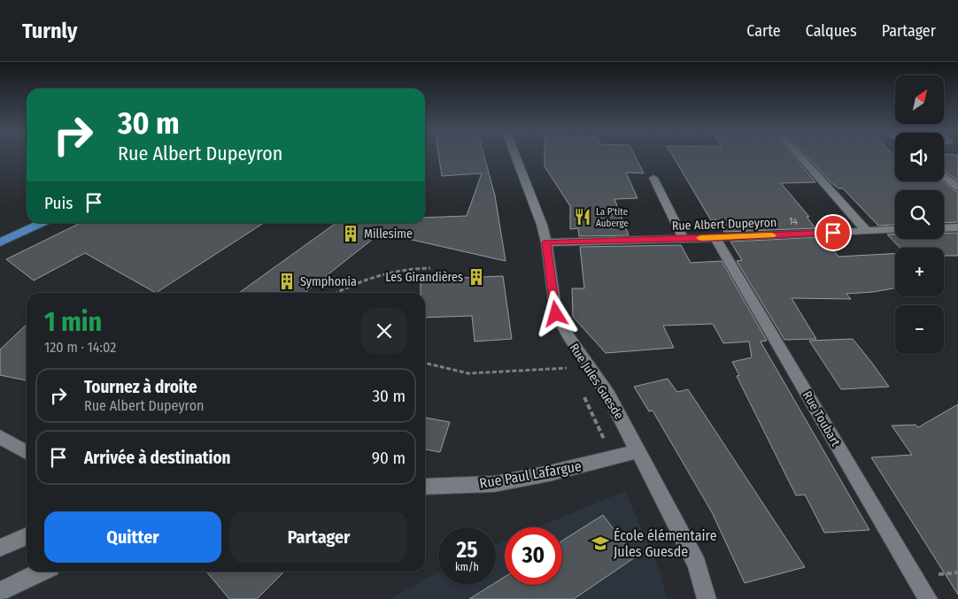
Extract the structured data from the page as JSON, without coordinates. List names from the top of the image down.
{
  "streets": {
    "street": [
      "Rue Albert Dupeyron",
      "Rue Jules Guesde",
      "Rue Toubart",
      "Rue Paul Lafargue"
    ]
  },
  "crossings": [
    ["Rue Albert Dupeyron", "Rue Jules Guesde"],
    ["Rue Albert Dupeyron", "Rue Toubart"],
    ["Rue Jules Guesde", "Rue Paul Lafargue"]
  ],
  "places": {
    "restaurant": ["La P'tite Auberge"],
    "building": ["Millesime", "Les Girandières", "Symphonia"],
    "school or university": ["École élémentaire Jules Guesde"]
  },
  "house_numbers": ["14"],
  "north": "top right",
  "page": {
    "header": "Turnly",
    "nav": ["Carte", "Calques", "Partager"],
    "map_buttons": ["+", "−"],
    "turn": ["30 m", "Rue Albert Dupeyron"],
    "then": "Puis",
    "heading": ["1 min", "120 m · 14:02"],
    "list": [
      {
        "name": "Tournez à droite",
        "note": "Rue Albert Dupeyron",
        "value": "30 m"
      },
      {
        "name": "Arrivée à destination",
        "value": "90 m"
      }
    ],
    "buttons": ["Quitter", "Partager"],
    "speed": "25 km/h",
    "limit": "30"
  }
}
